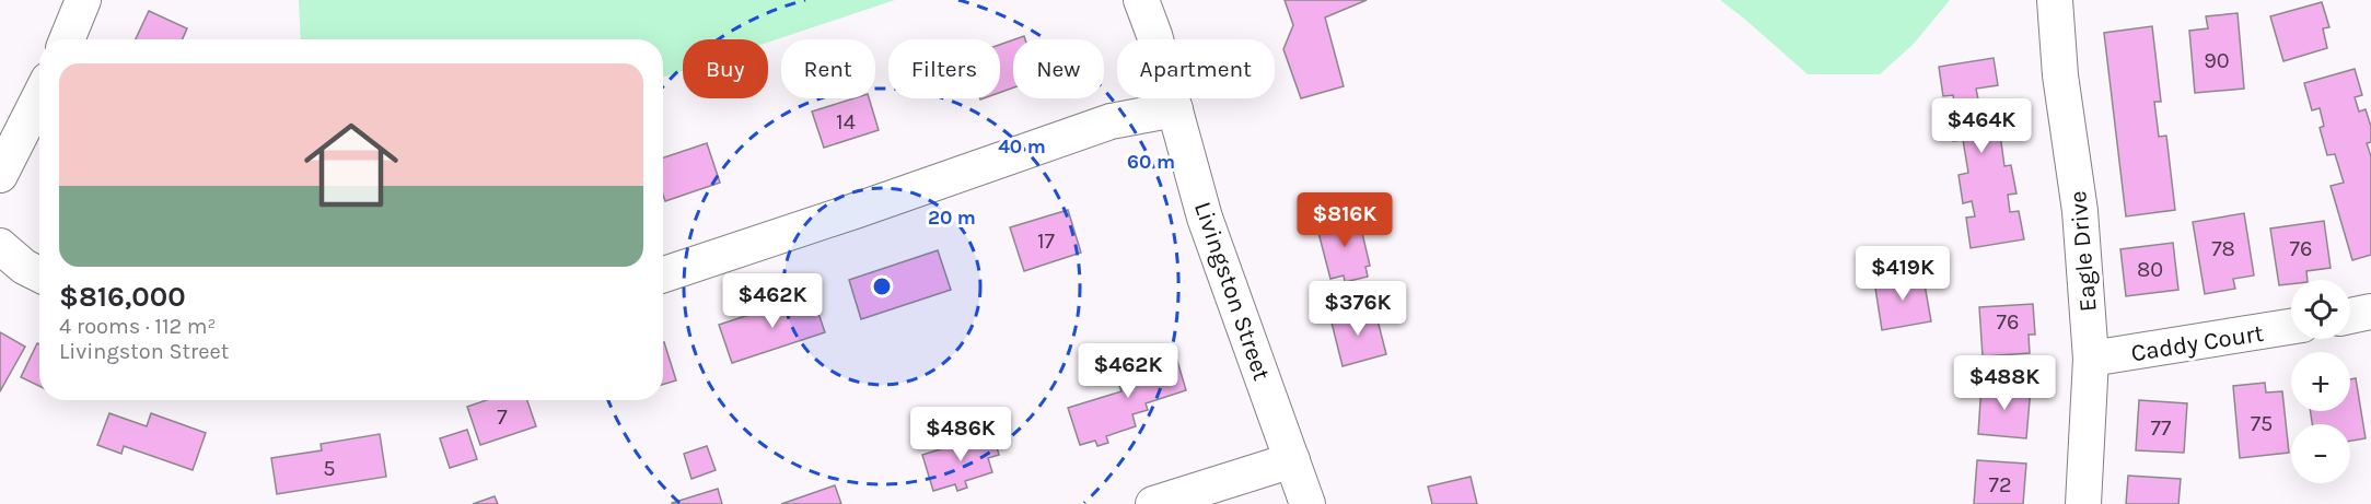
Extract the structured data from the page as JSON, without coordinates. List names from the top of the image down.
{
  "streets": {
    "street": ["Eagle Drive", "Livingston Street", "Caddy Court"]
  },
  "crossings": [
    ["Eagle Drive", "Caddy Court"]
  ],
  "house_numbers": [
    "90",
    "14",
    "17",
    "78",
    "76",
    "80",
    "76",
    "7",
    "75",
    "77",
    "5",
    "72"
  ],
  "page": {
    "chip": [
      "Buy",
      "Rent",
      "Filters",
      "New",
      "Apartment"
    ],
    "list": [
      {
        "name": "$816,000",
        "note": "4 rooms · 112 m² · Livingston Street"
      }
    ],
    "price": [
      "$464K",
      "$816K",
      "$419K",
      "$462K",
      "$376K",
      "$462K",
      "$488K",
      "$486K"
    ],
    "map_buttons": ["+", "−"]
  },
  "rings": ["40 m", "60 m", "20 m"]
}
